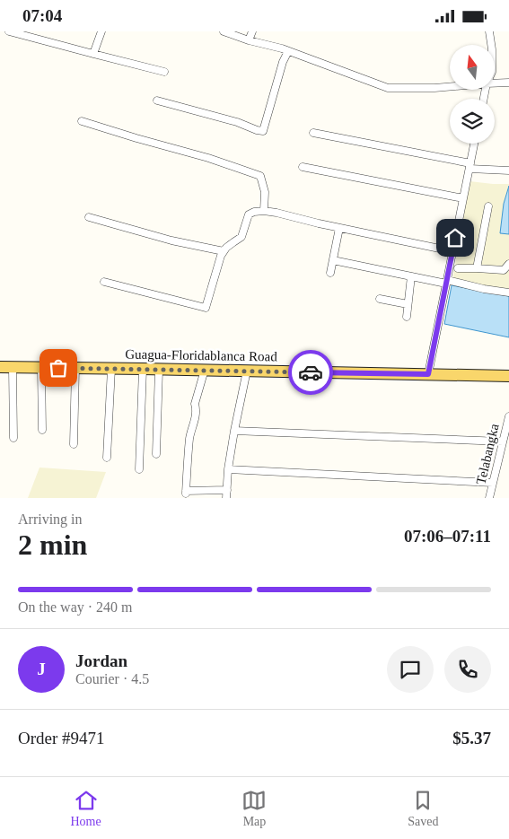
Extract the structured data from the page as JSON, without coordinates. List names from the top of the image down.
{
  "streets": {
    "main road": ["Guagua-Floridablanca Road"],
    "street": ["Telabangka"]
  },
  "north": "top",
  "page": {
    "status": "07:04",
    "heading": ["2 min", "Arriving in", "07:06–07:11"],
    "panel": [
      "Jordan",
      "Courier · 4.5",
      "Order #9471",
      "$5.37"
    ],
    "bar": "On the way · 240 m",
    "round": "J",
    "tabs": ["Home", "Map", "Saved"]
  }
}
